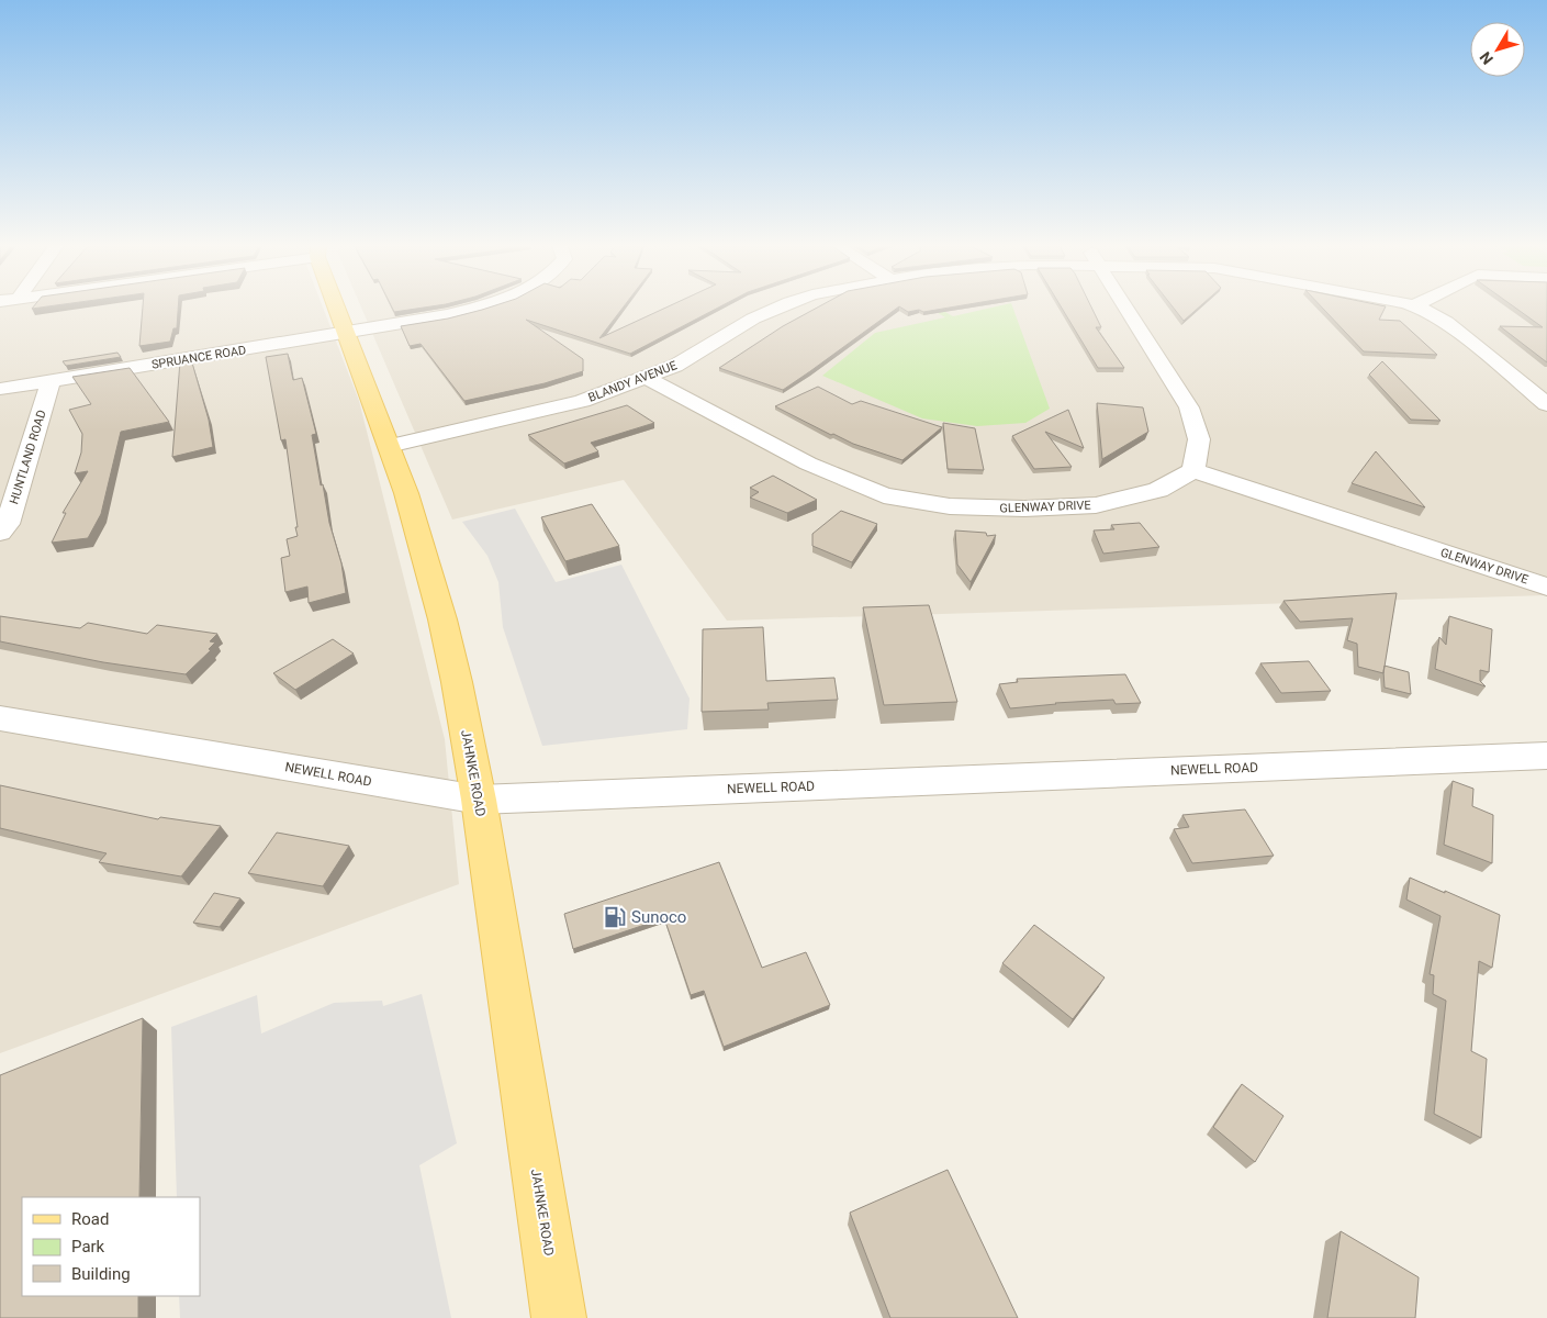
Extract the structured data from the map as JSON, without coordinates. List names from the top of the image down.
{
  "streets": {
    "main road": ["JAHNKE ROAD"],
    "street": [
      "SPRUANCE ROAD",
      "BLANDY AVENUE",
      "HUNTLAND ROAD",
      "GLENWAY DRIVE",
      "NEWELL ROAD"
    ]
  },
  "crossings": [
    ["SPRUANCE ROAD", "HUNTLAND ROAD"],
    ["SPRUANCE ROAD", "JAHNKE ROAD"],
    ["BLANDY AVENUE", "GLENWAY DRIVE"],
    ["BLANDY AVENUE", "JAHNKE ROAD"],
    ["NEWELL ROAD", "JAHNKE ROAD"]
  ],
  "places": {
    "fuel station": ["Sunoco"]
  },
  "legend": ["Road", "Park", "Building"],
  "north": "bottom left"
}
